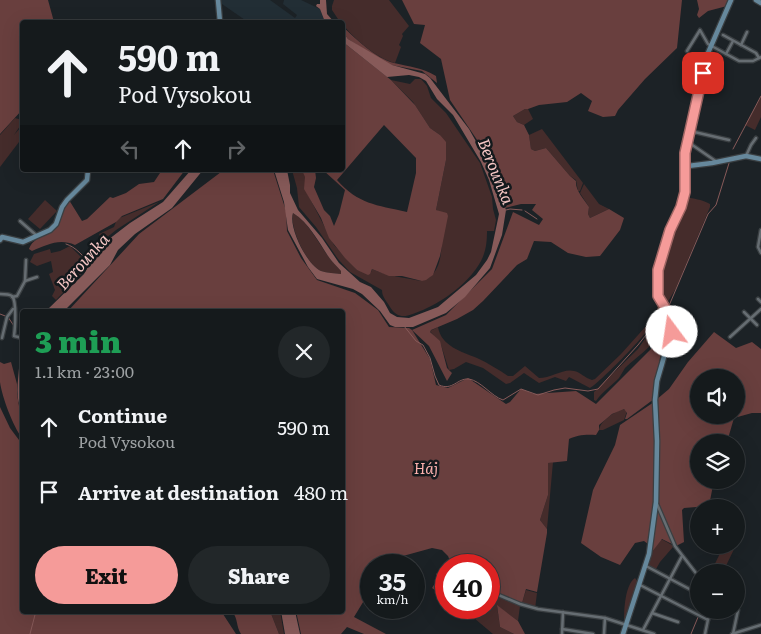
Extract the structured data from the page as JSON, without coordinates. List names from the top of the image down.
{
  "water": ["Berounka"],
  "parks": ["Háj"],
  "page": {
    "turn": ["590 m", "Pod Vysokou"],
    "heading": ["3 min", "1.1 km · 23:00"],
    "map_buttons": ["+", "−"],
    "list": [
      {
        "name": "Continue",
        "note": "Pod Vysokou",
        "value": "590 m"
      },
      {
        "name": "Arrive at destination",
        "value": "480 m"
      }
    ],
    "buttons": ["Exit", "Share"],
    "speed": "35 km/h",
    "limit": "40"
  }
}
